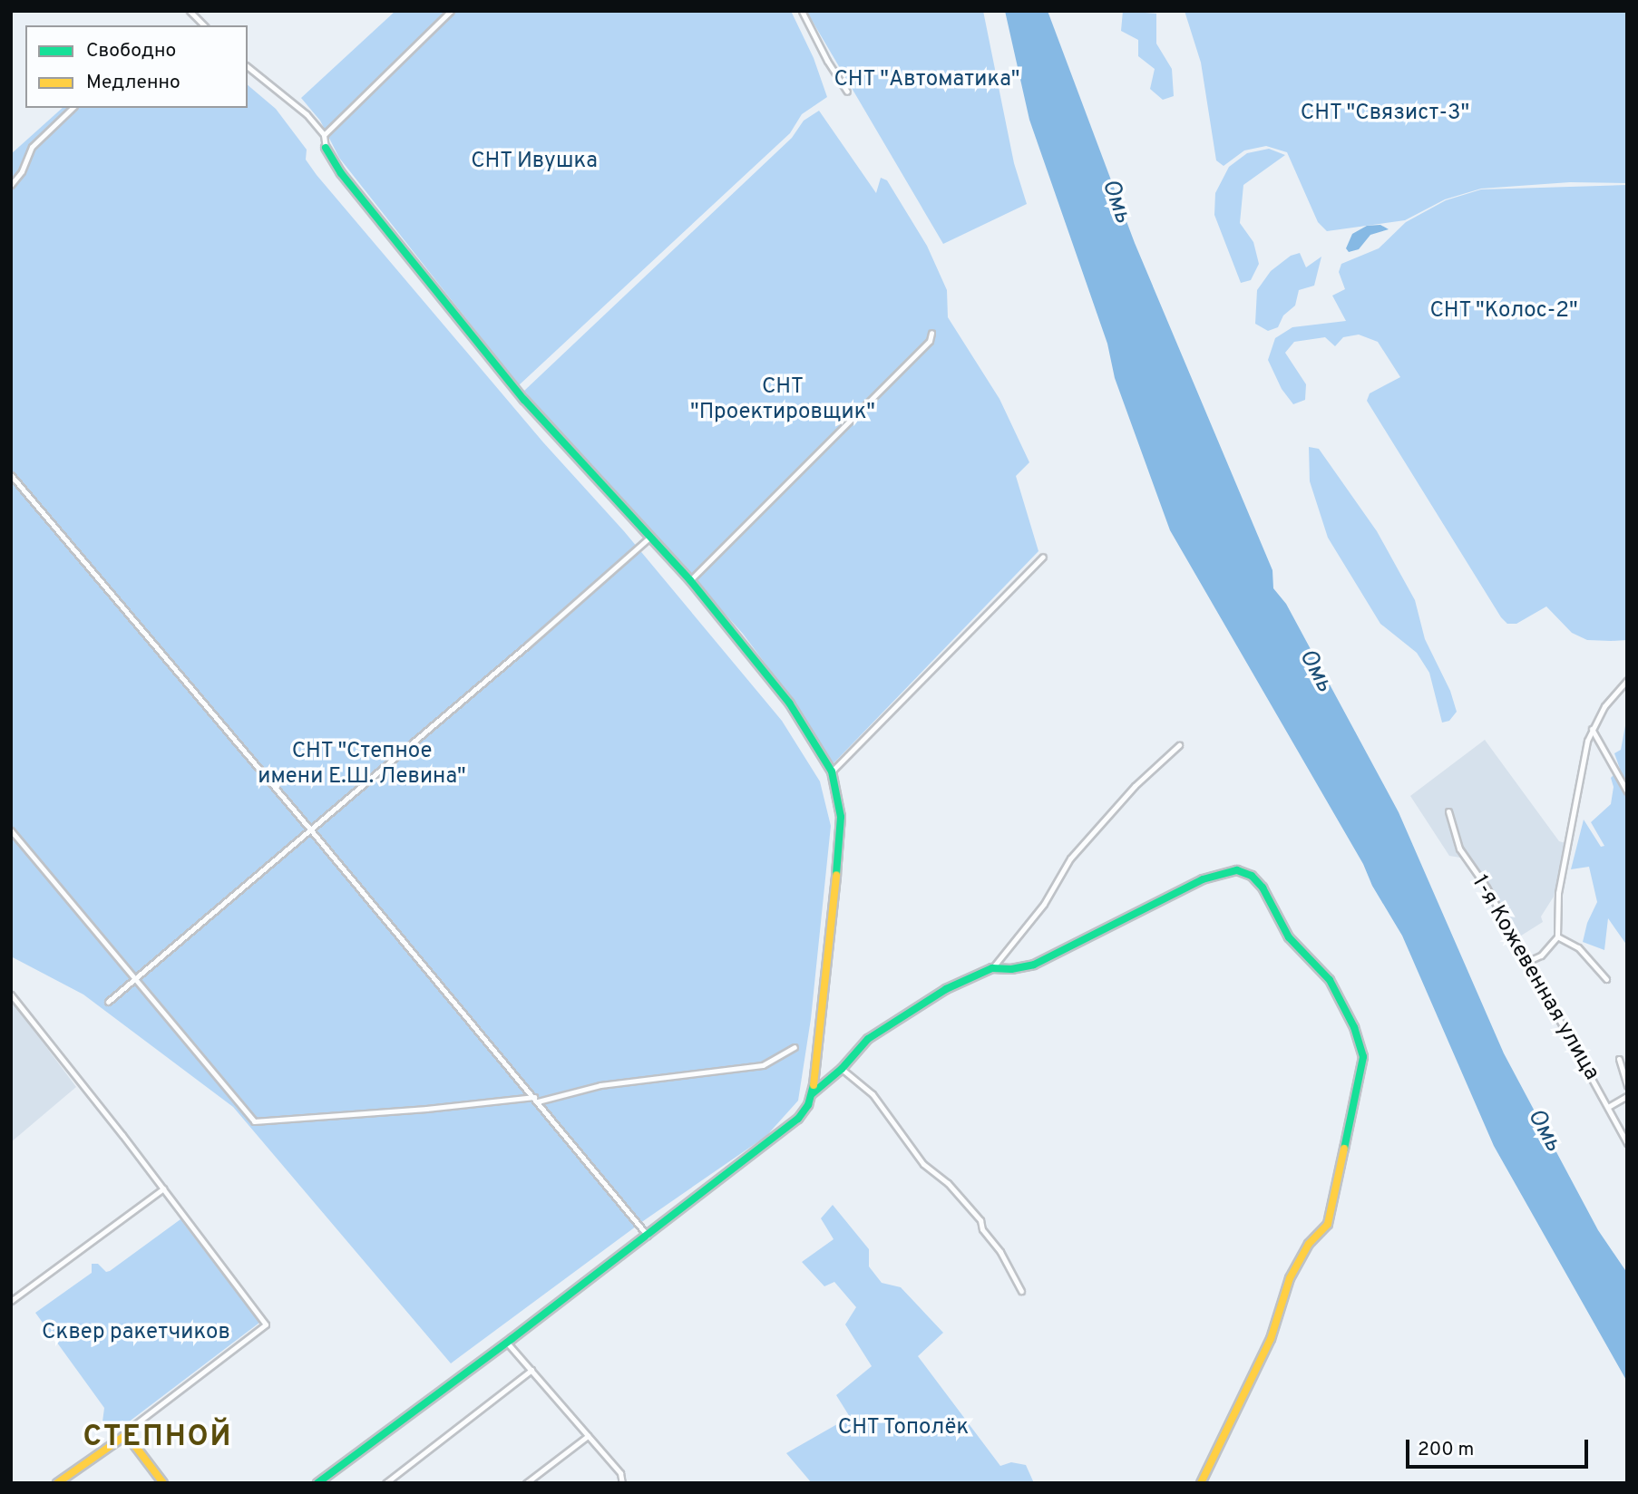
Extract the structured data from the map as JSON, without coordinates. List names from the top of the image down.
{
  "streets": {
    "street": ["1-я Кожевенная улица"]
  },
  "districts": ["СТЕПНОЙ"],
  "water": ["Омь"],
  "parks": [
    "СНТ \"Автоматика\"",
    "СНТ \"Связист-3\"",
    "СНТ Ивушка",
    "СНТ \"Колос-2\"",
    "СНТ \"Проектировщик\"",
    "СНТ \"Степное имени Е.Ш. Левина\"",
    "Сквер ракетчиков",
    "СНТ Тополёк"
  ],
  "legend": ["Свободно", "Медленно"],
  "scale_bar": "200 m"
}
